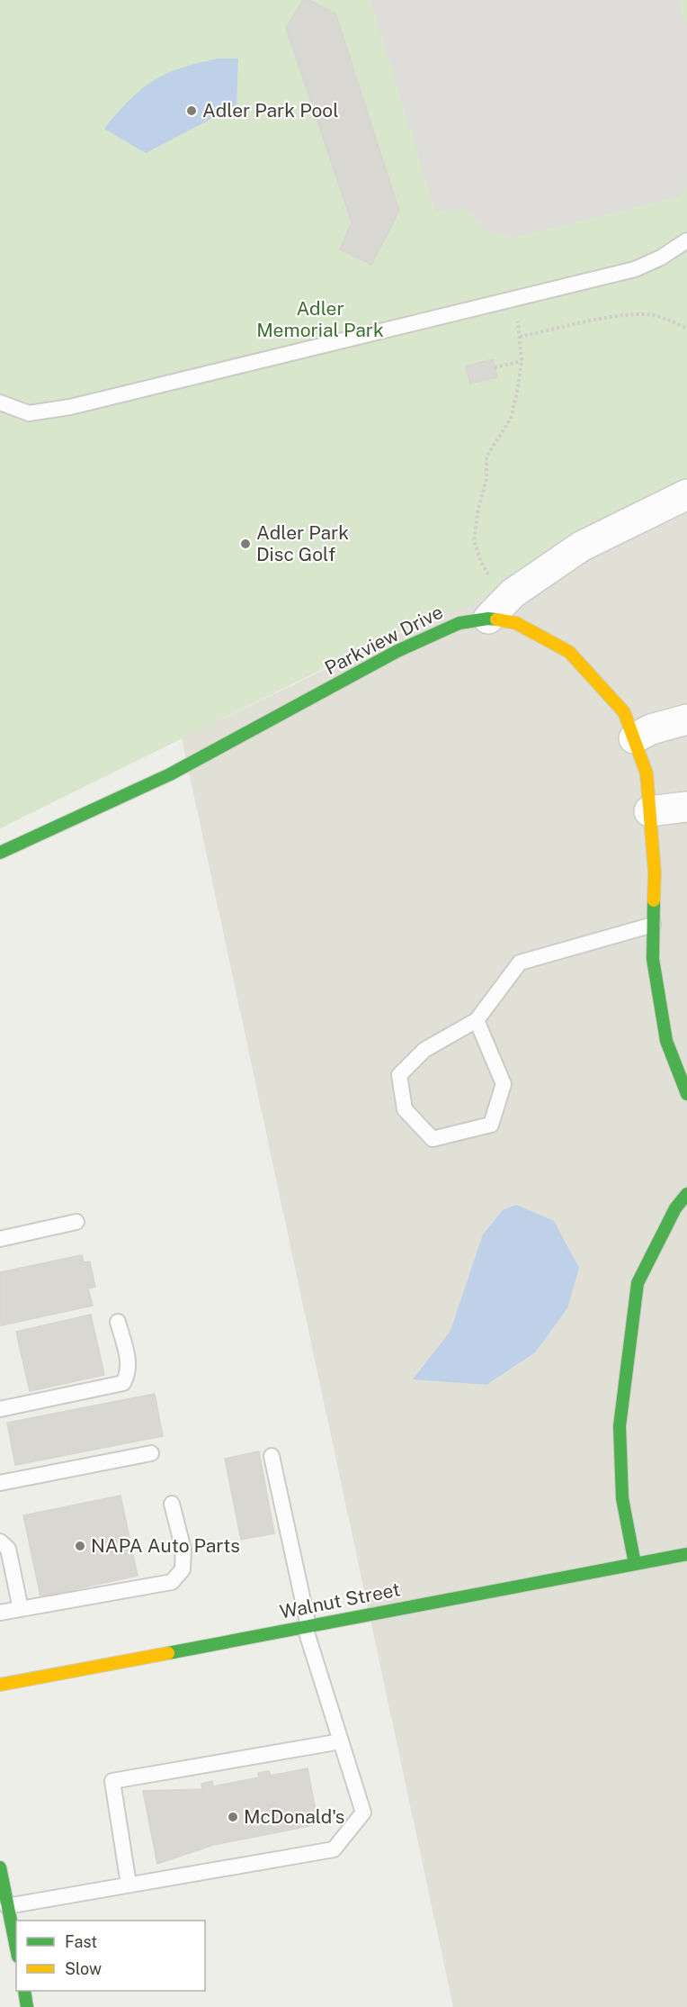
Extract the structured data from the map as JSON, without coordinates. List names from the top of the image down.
{
  "streets": {
    "street": ["Parkview Drive", "Walnut Street"]
  },
  "parks": ["Adler Memorial Park"],
  "places": [
    "Adler Park Pool",
    "Adler Park Disc Golf",
    "NAPA Auto Parts",
    "McDonald's"
  ],
  "legend": ["Fast", "Slow"]
}
